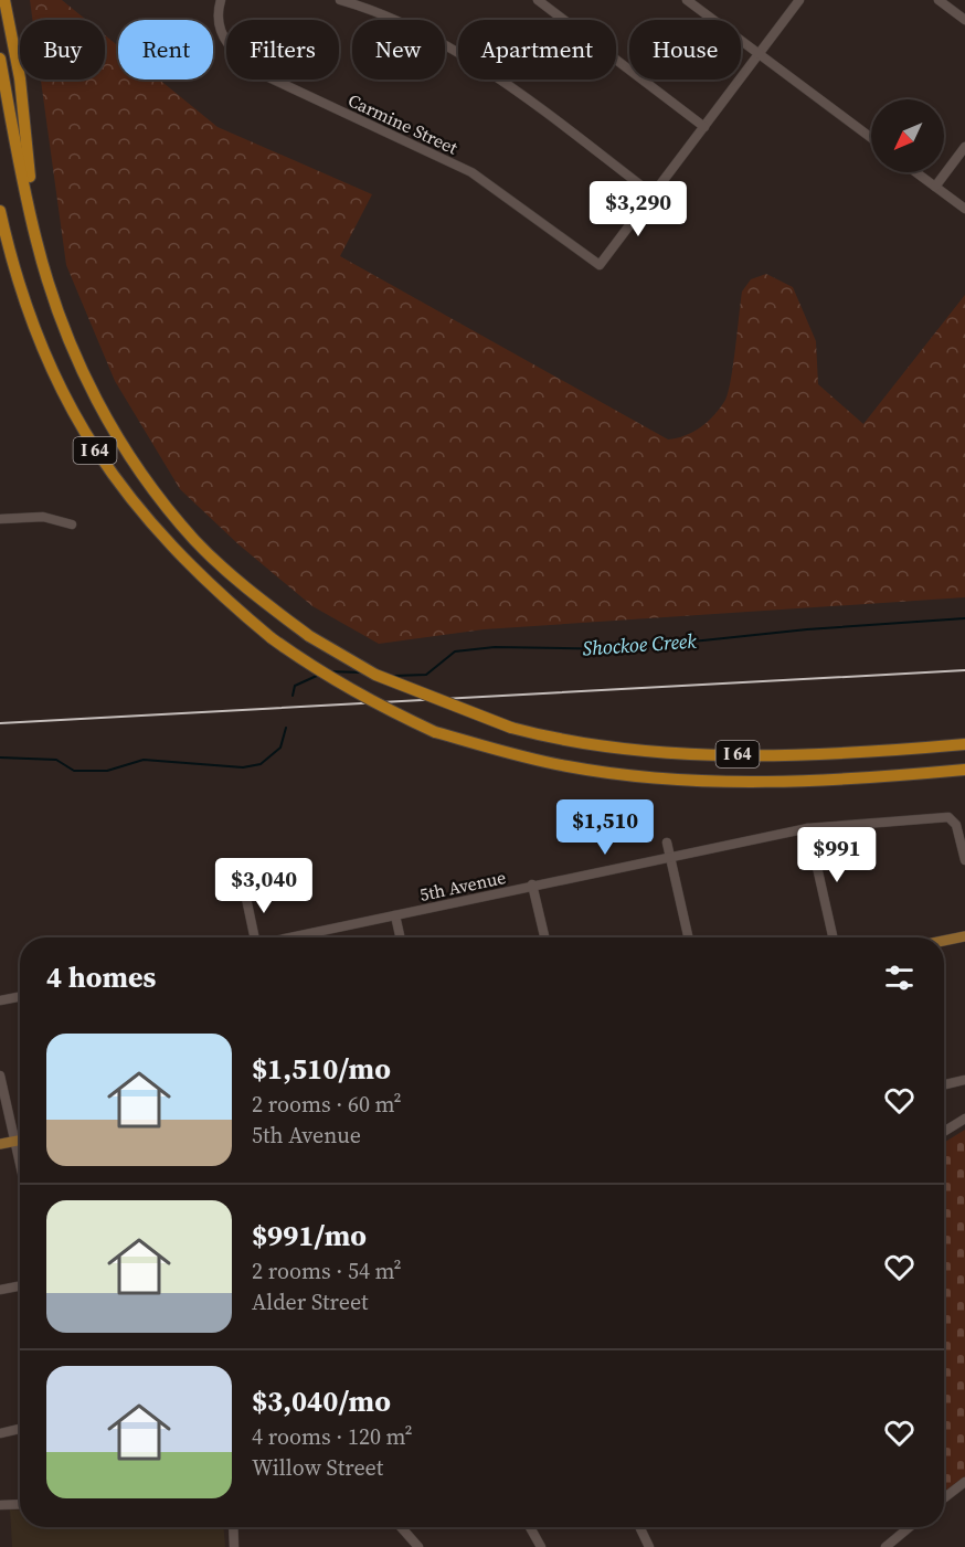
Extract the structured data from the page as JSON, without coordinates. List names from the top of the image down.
{
  "streets": {
    "highway": ["I 64"],
    "street": ["Carmine Street", "5th Avenue"]
  },
  "water": ["Shockoe Creek"],
  "north": "bottom left",
  "page": {
    "chip": [
      "Buy",
      "Rent",
      "Filters",
      "New",
      "Apartment",
      "House"
    ],
    "price": [
      "$3,290",
      "$1,510",
      "$991",
      "$3,040"
    ],
    "heading": "4 homes",
    "list": [
      {
        "name": "$1,510/mo",
        "note": "2 rooms · 60 m² · 5th Avenue"
      },
      {
        "name": "$991/mo",
        "note": "2 rooms · 54 m² · Alder Street"
      },
      {
        "name": "$3,040/mo",
        "note": "4 rooms · 120 m² · Willow Street"
      }
    ]
  }
}
